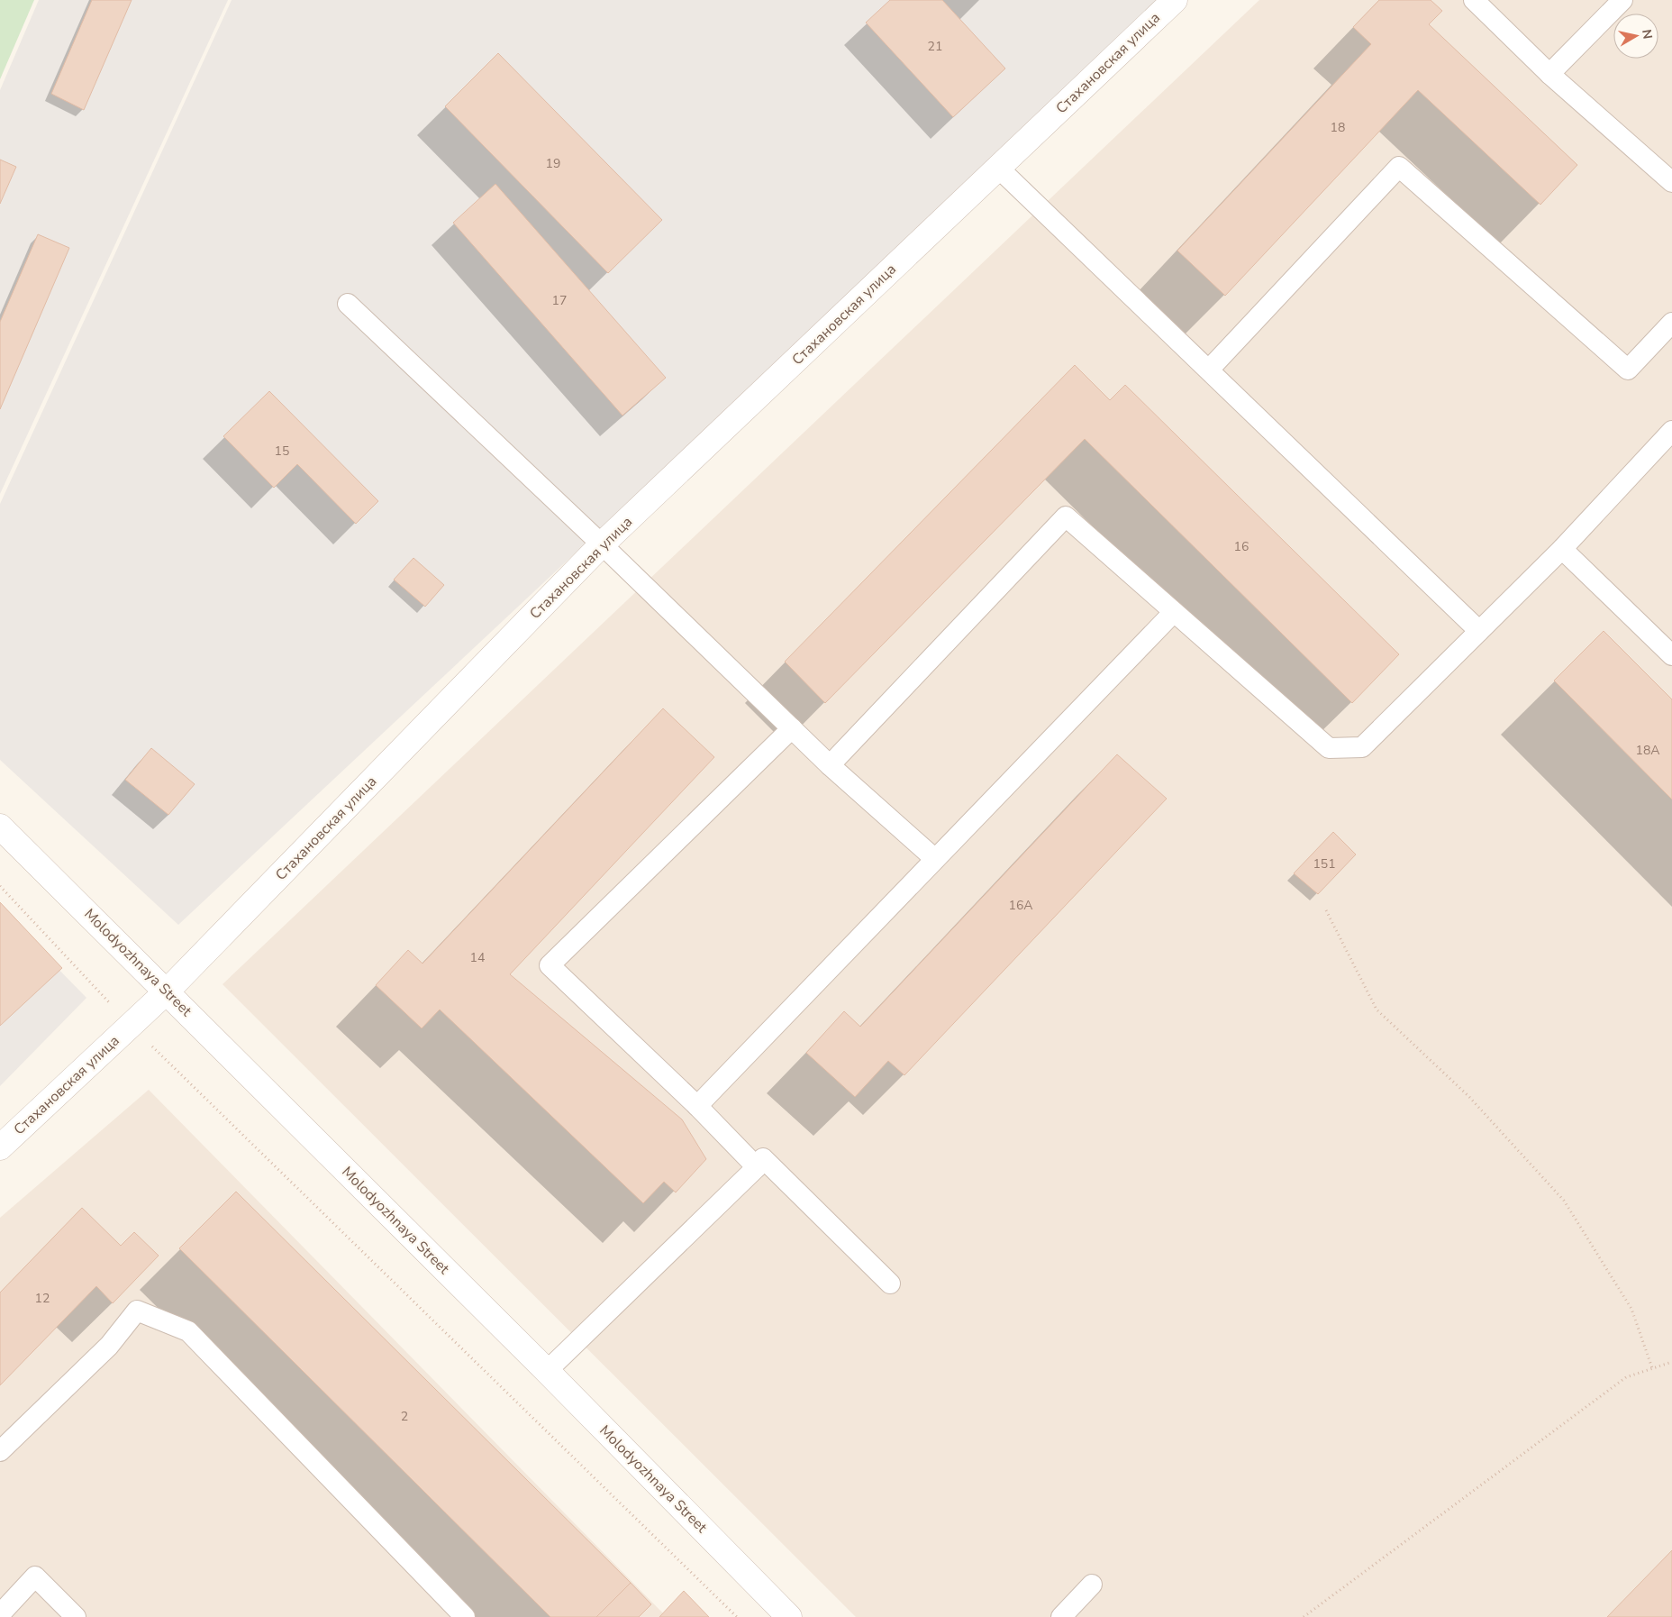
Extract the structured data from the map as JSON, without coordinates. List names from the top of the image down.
{
  "streets": {
    "street": ["Стахановская улица", "Molodyozhnaya Street"]
  },
  "crossings": [
    ["Стахановская улица", "Molodyozhnaya Street"]
  ],
  "house_numbers": [
    "21",
    "18",
    "19",
    "17",
    "15",
    "16",
    "18А",
    "151",
    "16А",
    "14",
    "12",
    "2"
  ],
  "north": "right"
}
